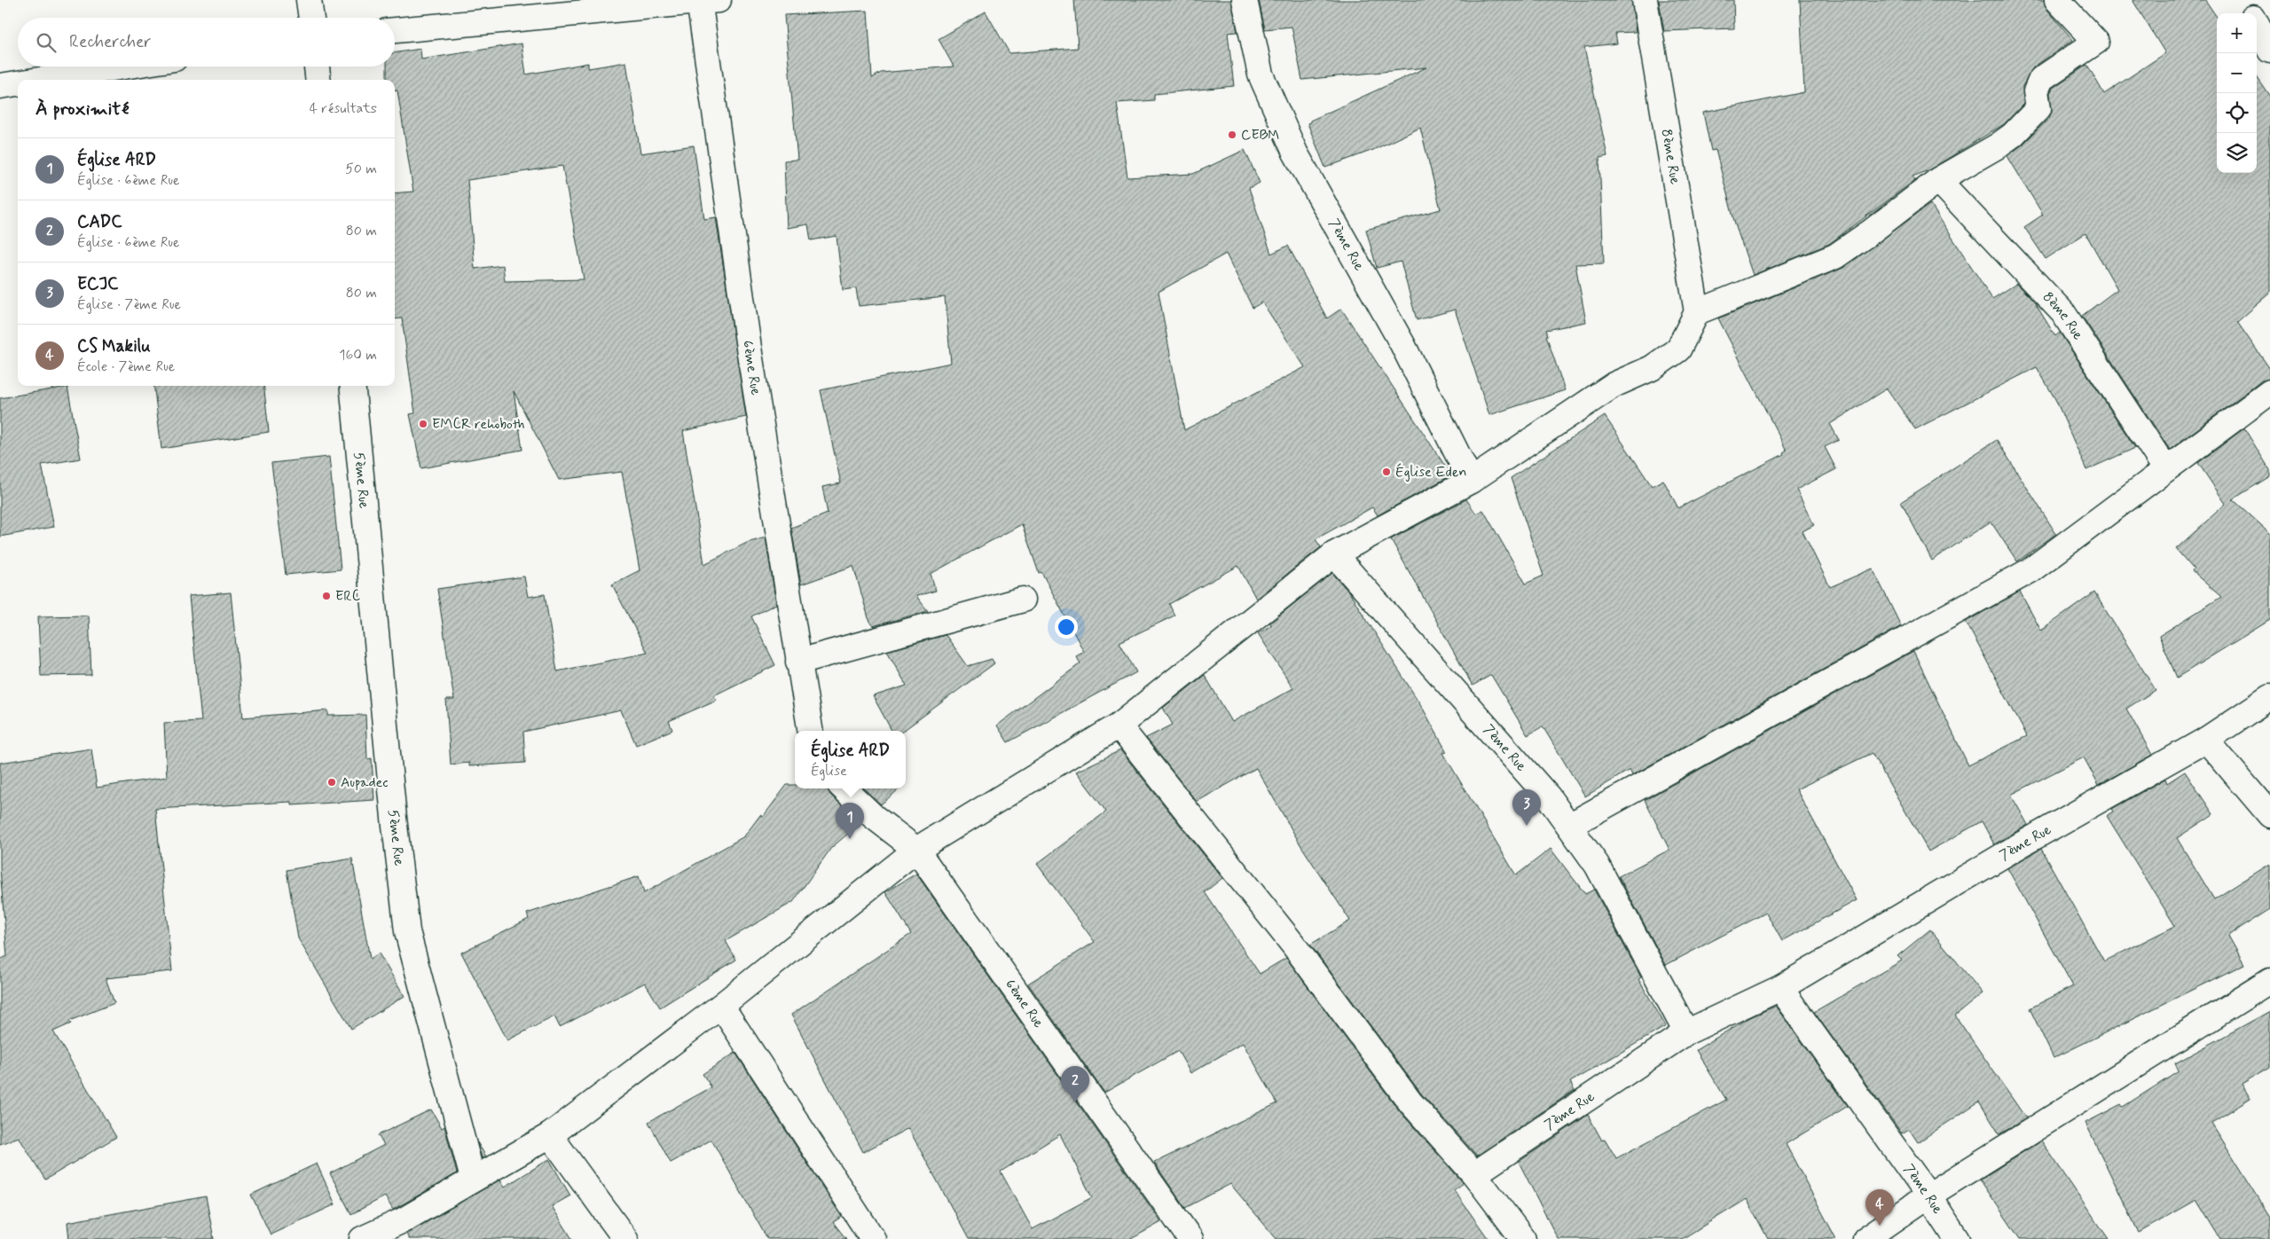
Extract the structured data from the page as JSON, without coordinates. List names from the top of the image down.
{
  "streets": {
    "street": [
      "8ème Rue",
      "7ème Rue",
      "6ème Rue",
      "5ème Rue"
    ]
  },
  "places": [
    "CEBM",
    "EMCR rehoboth",
    "Église Eden",
    "ERC",
    "Aupadec"
  ],
  "page": {
    "map_buttons": ["+", "−"],
    "search": "Rechercher",
    "heading": ["À proximité", "4 résultats"],
    "list": [
      {
        "mark": "1",
        "name": "Église ARD",
        "note": "Église · 6ème Rue",
        "value": "50 m"
      },
      {
        "mark": "2",
        "name": "CADC",
        "note": "Église · 6ème Rue",
        "value": "80 m"
      },
      {
        "mark": "3",
        "name": "ECJC",
        "note": "Église · 7ème Rue",
        "value": "80 m"
      },
      {
        "mark": "4",
        "name": "CS Makilu",
        "note": "École · 7ème Rue",
        "value": "160 m"
      }
    ],
    "popup": ["Église ARD", "Église"],
    "pins": [
      "3",
      "1",
      "2",
      "4"
    ]
  }
}
